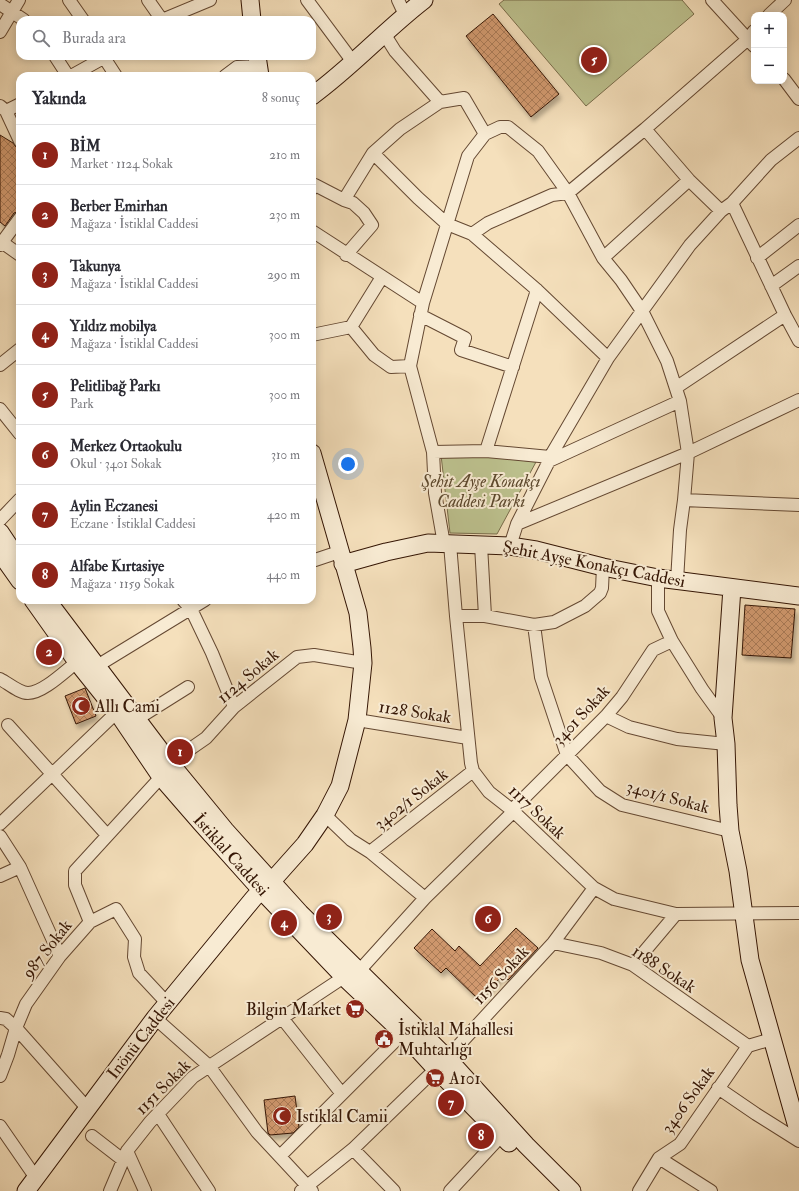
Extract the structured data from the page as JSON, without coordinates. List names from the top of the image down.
{
  "streets": {
    "street": [
      "Şehit Ayşe Konakçı Caddesi",
      "1124 Sokak",
      "1128 Sokak",
      "3401 Sokak",
      "3401/1 Sokak",
      "3402/1 Sokak",
      "1117 Sokak",
      "İstiklal Caddesi",
      "987 Sokak",
      "1188 Sokak",
      "1156 Sokak",
      "Inönü Caddesi",
      "1151 Sokak",
      "3406 Sokak"
    ]
  },
  "crossings": [
    ["Şehit Ayşe Konakçı Caddesi", "Inönü Caddesi"],
    ["1124 Sokak", "İstiklal Caddesi"],
    ["1124 Sokak", "987 Sokak"],
    ["1124 Sokak", "Inönü Caddesi"],
    ["1128 Sokak", "Inönü Caddesi"],
    ["3401 Sokak", "3401/1 Sokak"],
    ["3401 Sokak", "1117 Sokak"],
    ["3401 Sokak", "İstiklal Caddesi"],
    ["3401 Sokak", "1151 Sokak"],
    ["3402/1 Sokak", "1117 Sokak"],
    ["1117 Sokak", "1156 Sokak"],
    ["İstiklal Caddesi", "987 Sokak"],
    ["İstiklal Caddesi", "1156 Sokak"],
    ["İstiklal Caddesi", "Inönü Caddesi"],
    ["İstiklal Caddesi", "1151 Sokak"],
    ["1188 Sokak", "1156 Sokak"],
    ["1188 Sokak", "3406 Sokak"]
  ],
  "parks": ["Şehit Ayşe Konakçı Caddesi Parkı"],
  "places": {
    "mosque": ["Allı Cami", "Istiklal Camii"],
    "supermarket": ["Bilgin Market", "A101"],
    "public building": ["İstiklal Mahallesi Muhtarlığı"]
  },
  "page": {
    "map_buttons": ["+", "−"],
    "search": "Burada ara",
    "pins": [
      "5",
      "2",
      "1",
      "3",
      "6",
      "4",
      "7",
      "8"
    ],
    "heading": ["Yakında", "8 sonuç"],
    "list": [
      {
        "mark": "1",
        "name": "BİM",
        "note": "Market · 1124 Sokak",
        "value": "210 m"
      },
      {
        "mark": "2",
        "name": "Berber Emirhan",
        "note": "Mağaza · İstiklal Caddesi",
        "value": "230 m"
      },
      {
        "mark": "3",
        "name": "Takunya",
        "note": "Mağaza · İstiklal Caddesi",
        "value": "290 m"
      },
      {
        "mark": "4",
        "name": "Yıldız mobilya",
        "note": "Mağaza · İstiklal Caddesi",
        "value": "300 m"
      },
      {
        "mark": "5",
        "name": "Pelitlibağ Parkı",
        "note": "Park",
        "value": "300 m"
      },
      {
        "mark": "6",
        "name": "Merkez Ortaokulu",
        "note": "Okul · 3401 Sokak",
        "value": "310 m"
      },
      {
        "mark": "7",
        "name": "Aylin Eczanesi",
        "note": "Eczane · İstiklal Caddesi",
        "value": "420 m"
      },
      {
        "mark": "8",
        "name": "Alfabe Kırtasiye",
        "note": "Mağaza · 1159 Sokak",
        "value": "440 m"
      }
    ]
  }
}
